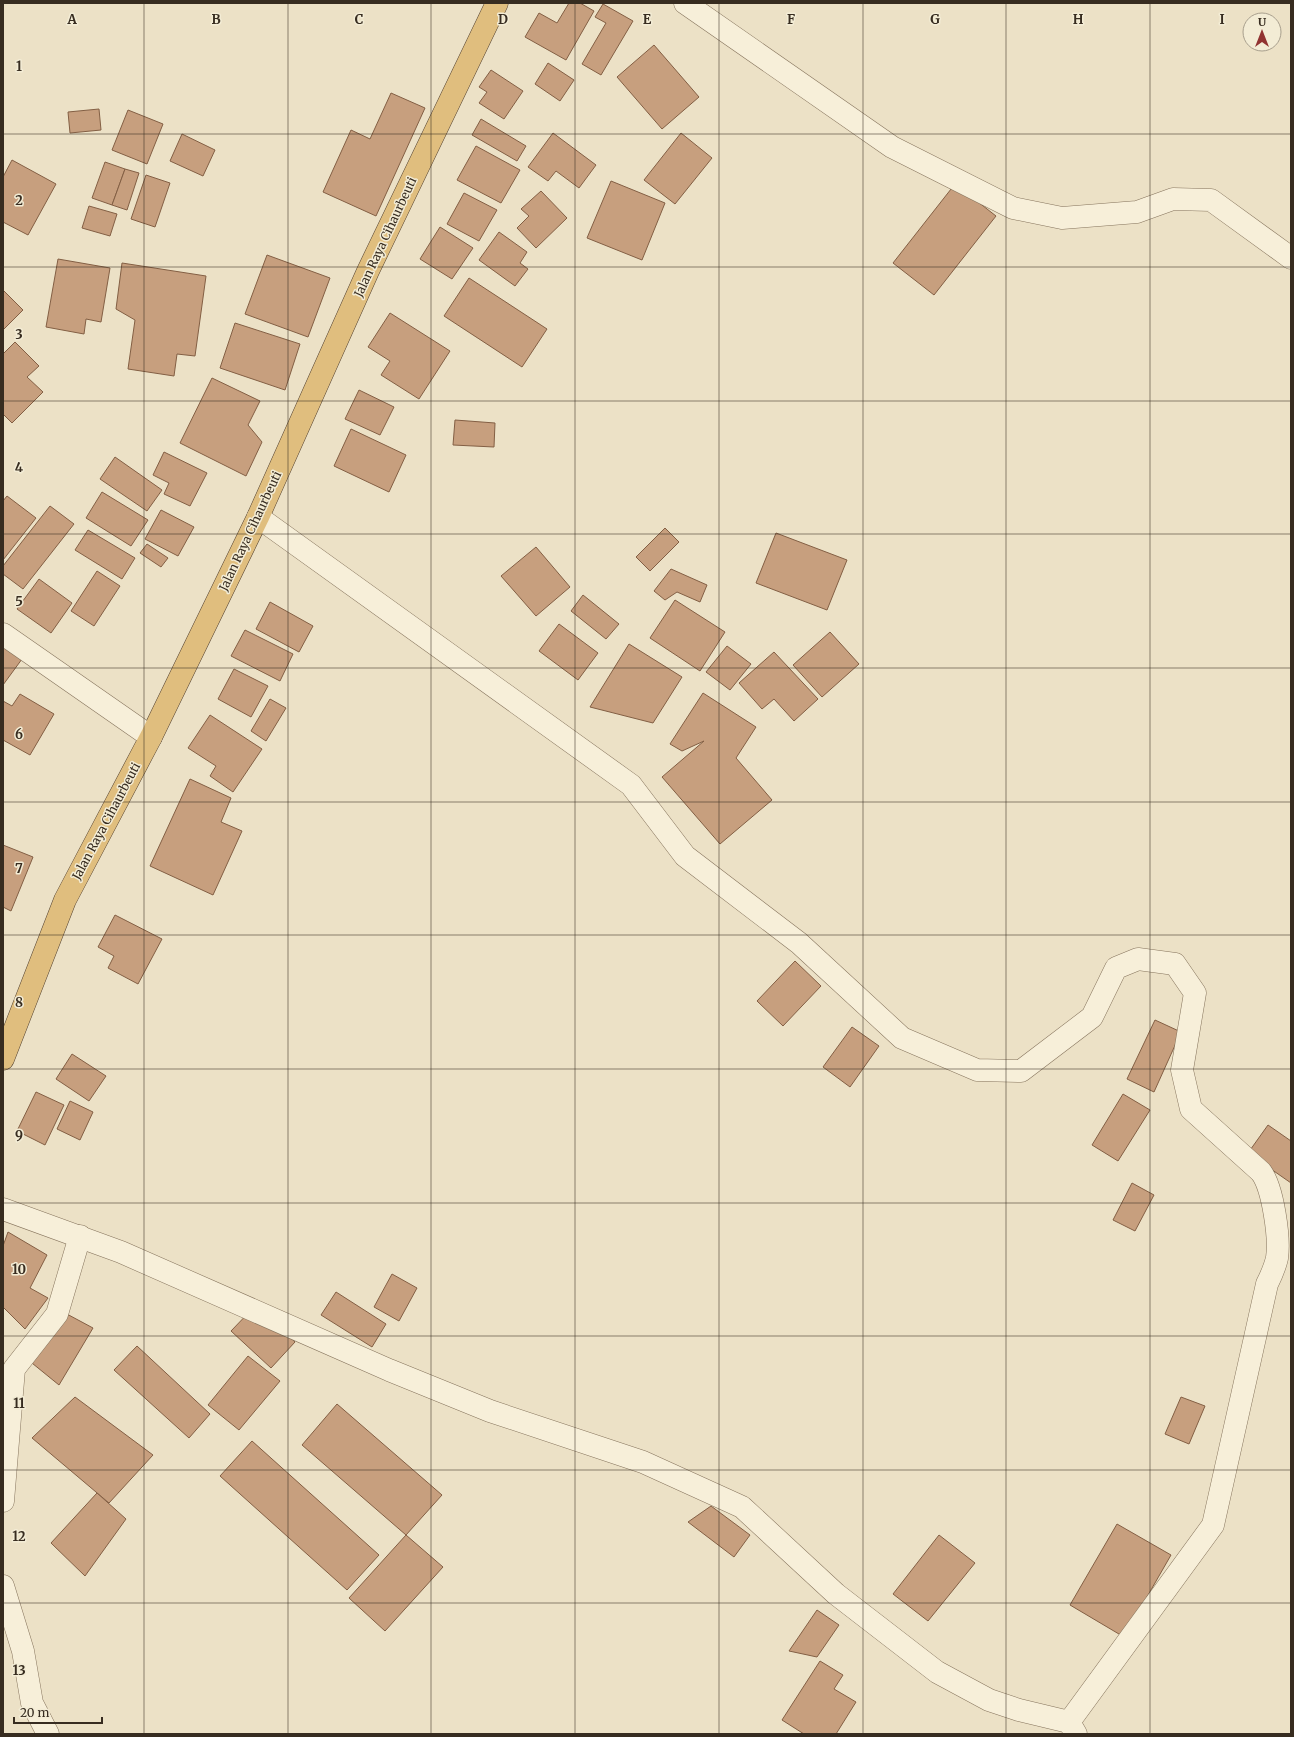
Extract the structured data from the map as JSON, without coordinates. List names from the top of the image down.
{
  "streets": {
    "highway": ["Jalan Raya Cihaurbeuti"]
  },
  "scale_bar": "20 m",
  "north": "top",
  "grid": {
    "columns": [
      "A",
      "B",
      "C",
      "D",
      "E",
      "F",
      "G",
      "H",
      "I"
    ],
    "rows": [
      "1",
      "2",
      "3",
      "4",
      "5",
      "6",
      "7",
      "8",
      "9",
      "10",
      "11",
      "12",
      "13"
    ]
  }
}
